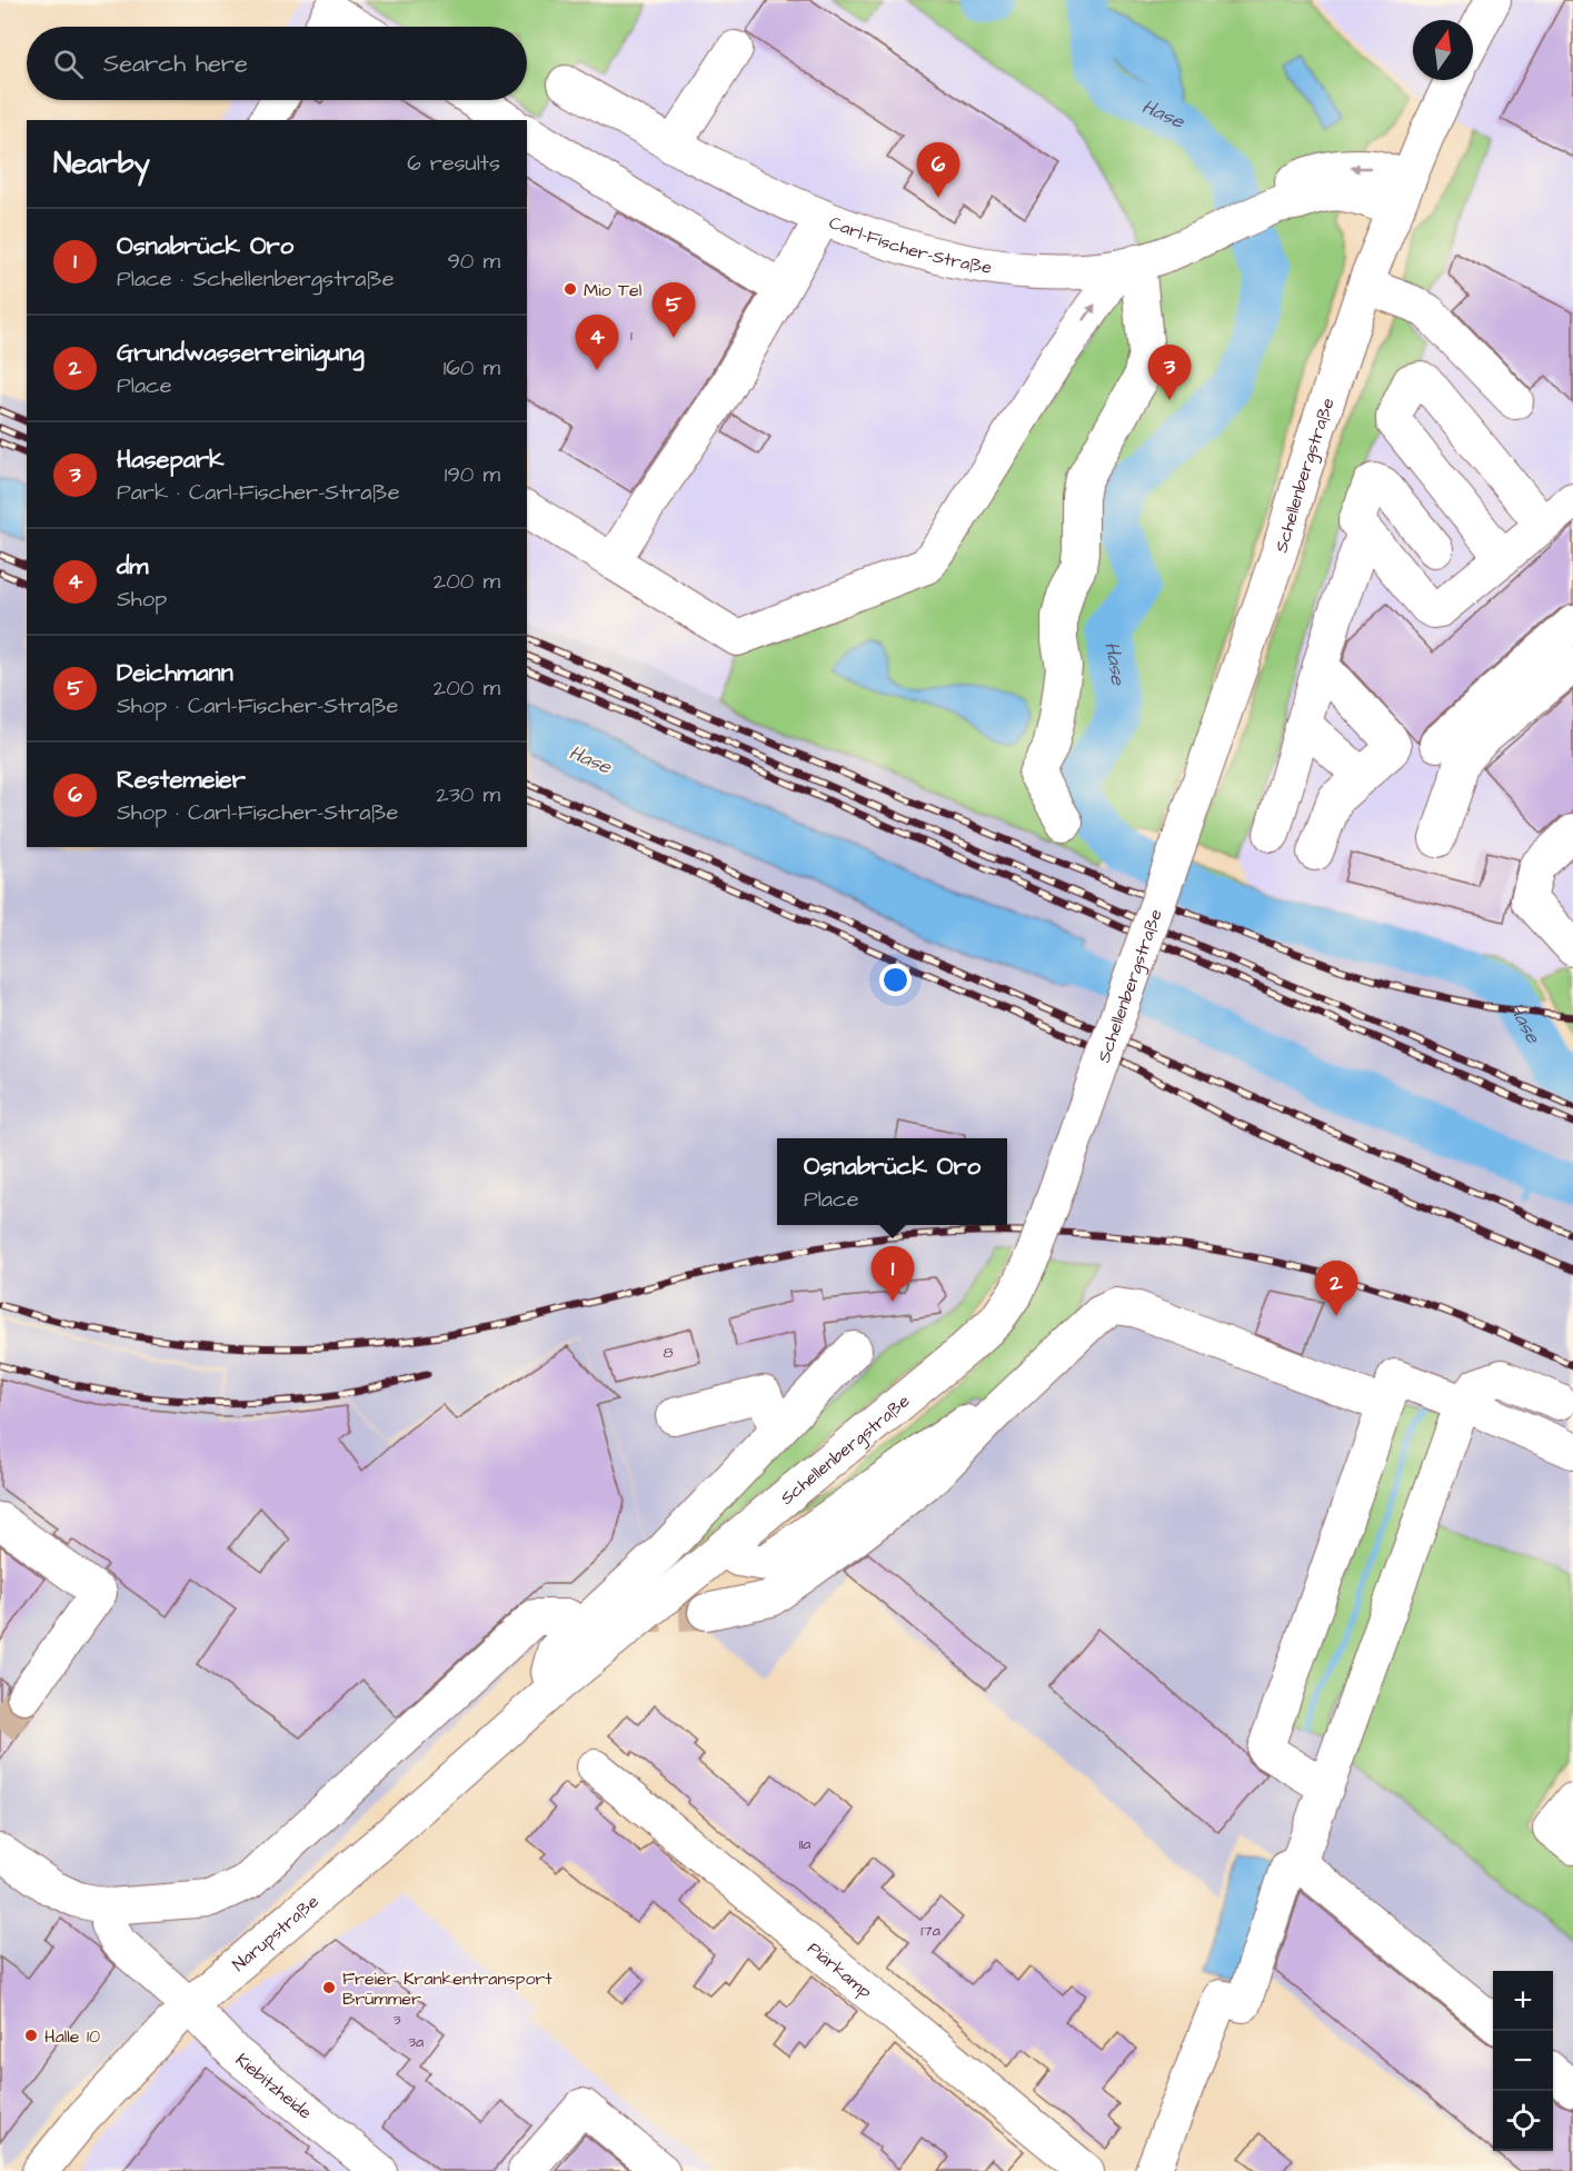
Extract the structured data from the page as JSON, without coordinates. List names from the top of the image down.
{
  "streets": {
    "street": [
      "Carl-Fischer-Straße",
      "Schellenbergstraße",
      "Narupstraße",
      "Piärkamp",
      "Kiebitzheide"
    ]
  },
  "crossings": [
    ["Carl-Fischer-Straße", "Schellenbergstraße"],
    ["Schellenbergstraße", "Narupstraße"],
    ["Narupstraße", "Kiebitzheide"]
  ],
  "water": ["Hase"],
  "places": ["Mio Tel", "Freier Krankentransport Brümmer", "Halle 10"],
  "house_numbers": [
    "1",
    "8",
    "11a",
    "17a",
    "3",
    "3a"
  ],
  "north": "top",
  "page": {
    "search": "Search here",
    "heading": ["Nearby", "6 results"],
    "pins": [
      "6",
      "5",
      "4",
      "3",
      "1",
      "2"
    ],
    "list": [
      {
        "mark": "1",
        "name": "Osnabrück Oro",
        "note": "Place · Schellenbergstraße",
        "value": "90 m"
      },
      {
        "mark": "2",
        "name": "Grundwasserreinigung",
        "note": "Place",
        "value": "160 m"
      },
      {
        "mark": "3",
        "name": "Hasepark",
        "note": "Park · Carl-Fischer-Straße",
        "value": "190 m"
      },
      {
        "mark": "4",
        "name": "dm",
        "note": "Shop",
        "value": "200 m"
      },
      {
        "mark": "5",
        "name": "Deichmann",
        "note": "Shop · Carl-Fischer-Straße",
        "value": "200 m"
      },
      {
        "mark": "6",
        "name": "Restemeier",
        "note": "Shop · Carl-Fischer-Straße",
        "value": "230 m"
      }
    ],
    "popup": ["Osnabrück Oro", "Place"],
    "map_buttons": ["+", "−"]
  }
}
